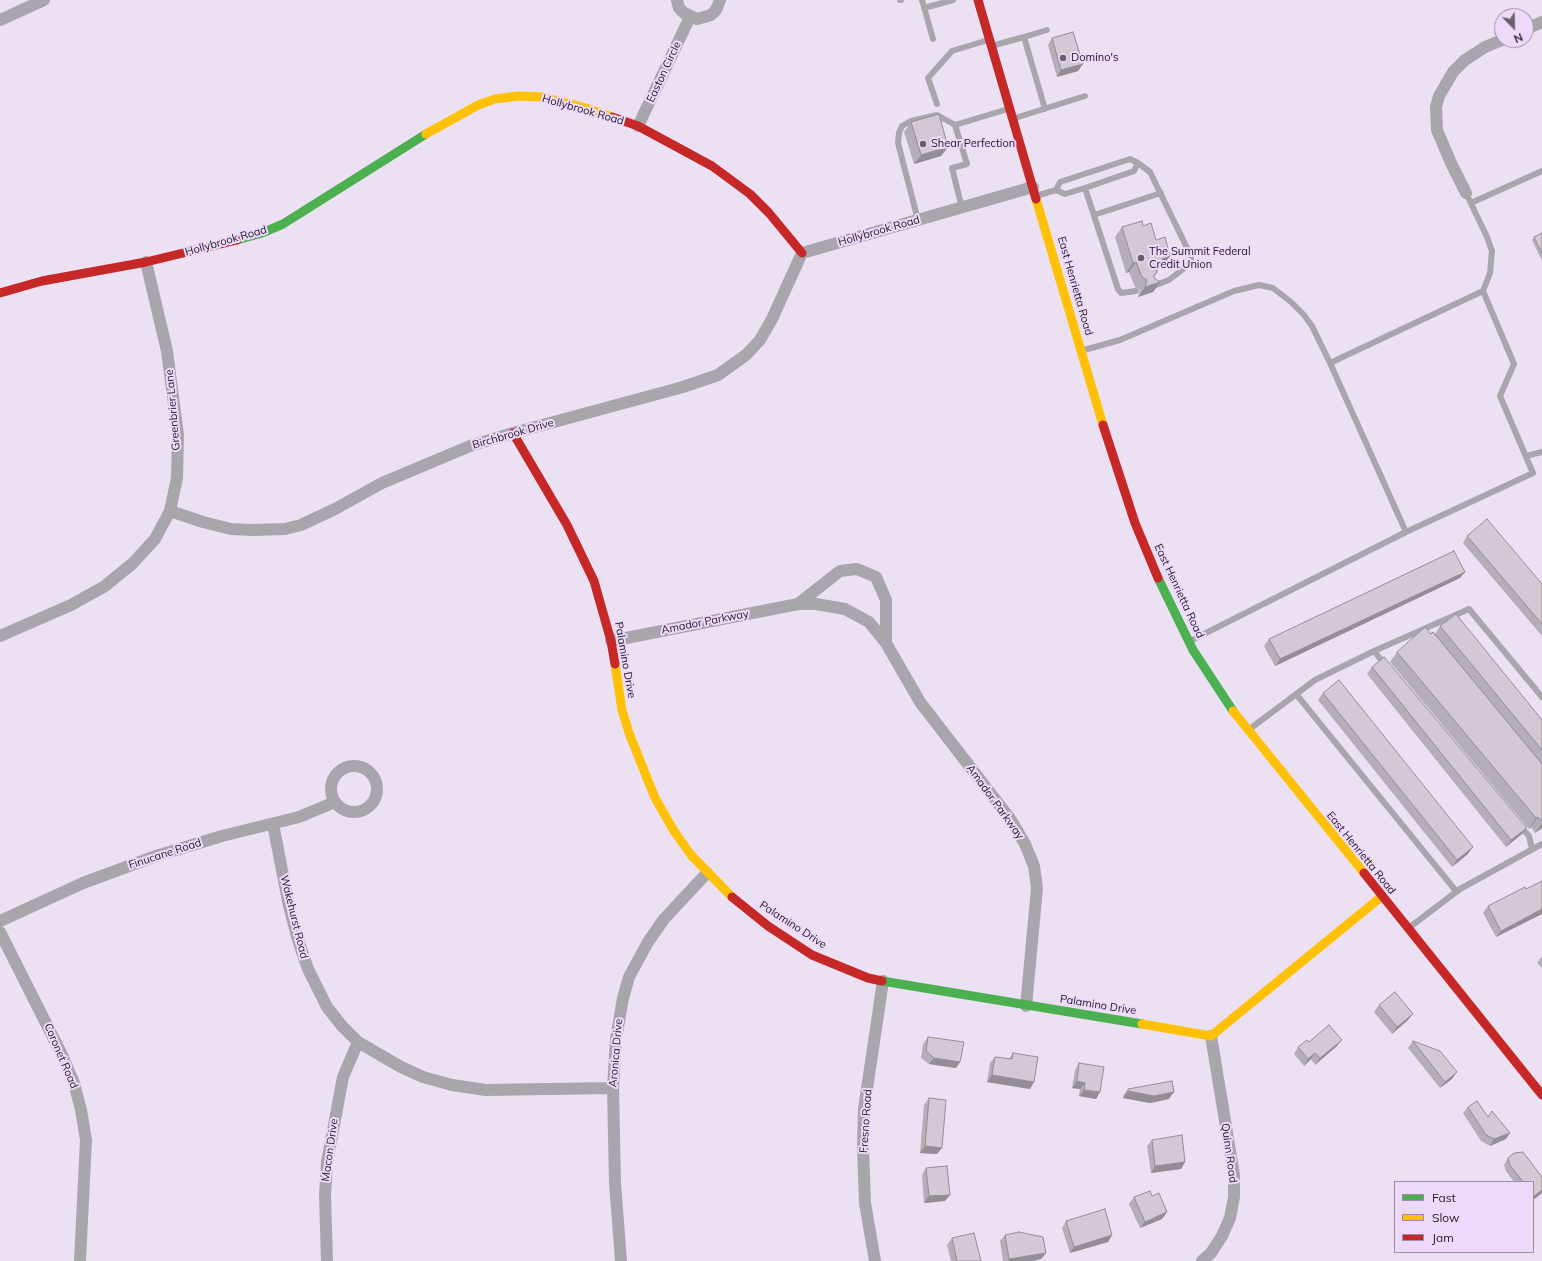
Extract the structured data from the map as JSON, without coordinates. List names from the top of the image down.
{
  "streets": {
    "street": [
      "Easton Circle",
      "Hollybrook Road",
      "East Henrietta Road",
      "Greenbrier Lane",
      "Birchbrook Drive",
      "Amador Parkway",
      "Palamino Drive",
      "Finucane Road",
      "Wakehurst Road",
      "Aronica Drive",
      "Coronet Road",
      "Fresno Road",
      "Macon Drive",
      "Quinn Road"
    ]
  },
  "crossings": [
    ["Easton Circle", "Hollybrook Road"],
    ["Hollybrook Road", "East Henrietta Road"],
    ["Hollybrook Road", "Greenbrier Lane"],
    ["Hollybrook Road", "Birchbrook Drive"],
    ["Greenbrier Lane", "Birchbrook Drive"],
    ["Birchbrook Drive", "Palamino Drive"],
    ["Amador Parkway", "Palamino Drive"],
    ["Palamino Drive", "Aronica Drive"],
    ["Palamino Drive", "Fresno Road"],
    ["Palamino Drive", "Quinn Road"],
    ["Finucane Road", "Wakehurst Road"],
    ["Wakehurst Road", "Aronica Drive"],
    ["Wakehurst Road", "Macon Drive"]
  ],
  "places": ["Domino's", "Shear Perfection", "The Summit Federal Credit Union"],
  "legend": ["Fast", "Slow", "Jam"],
  "north": "bottom right"
}
